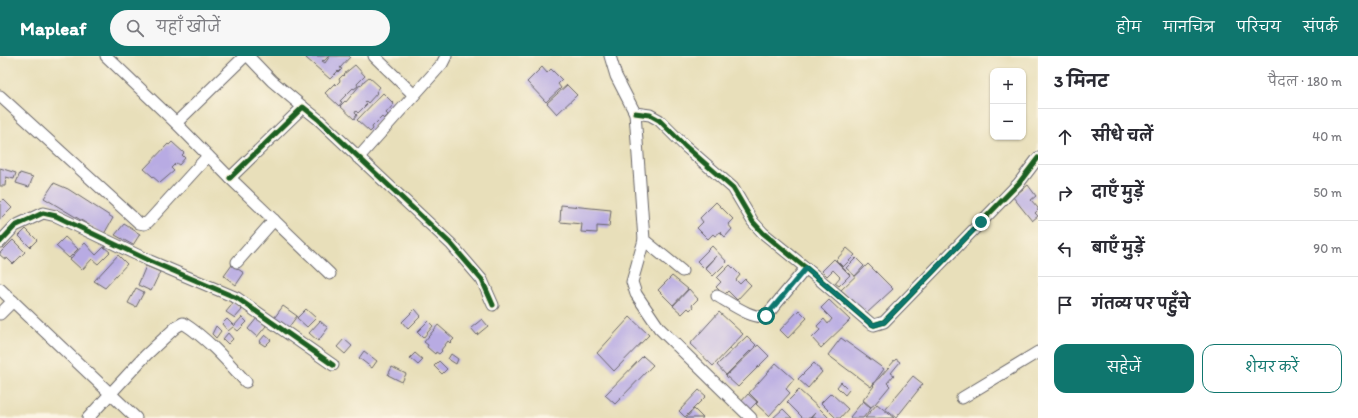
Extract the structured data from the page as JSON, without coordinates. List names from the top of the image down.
{
  "page": {
    "header": "Mapleaf",
    "search": "यहाँ खोजें",
    "nav": [
      "होम",
      "मानचित्र",
      "परिचय",
      "संपर्क"
    ],
    "heading": ["3 मिनट", "पैदल · 180 m"],
    "map_buttons": ["+", "−"],
    "list": [
      ["सीधे चलें", "40 m"],
      ["दाएँ मुड़ें", "50 m"],
      ["बाएँ मुड़ें", "90 m"],
      "गंतव्य पर पहुँचे"
    ],
    "buttons": ["सहेजें", "शेयर करें"]
  }
}
